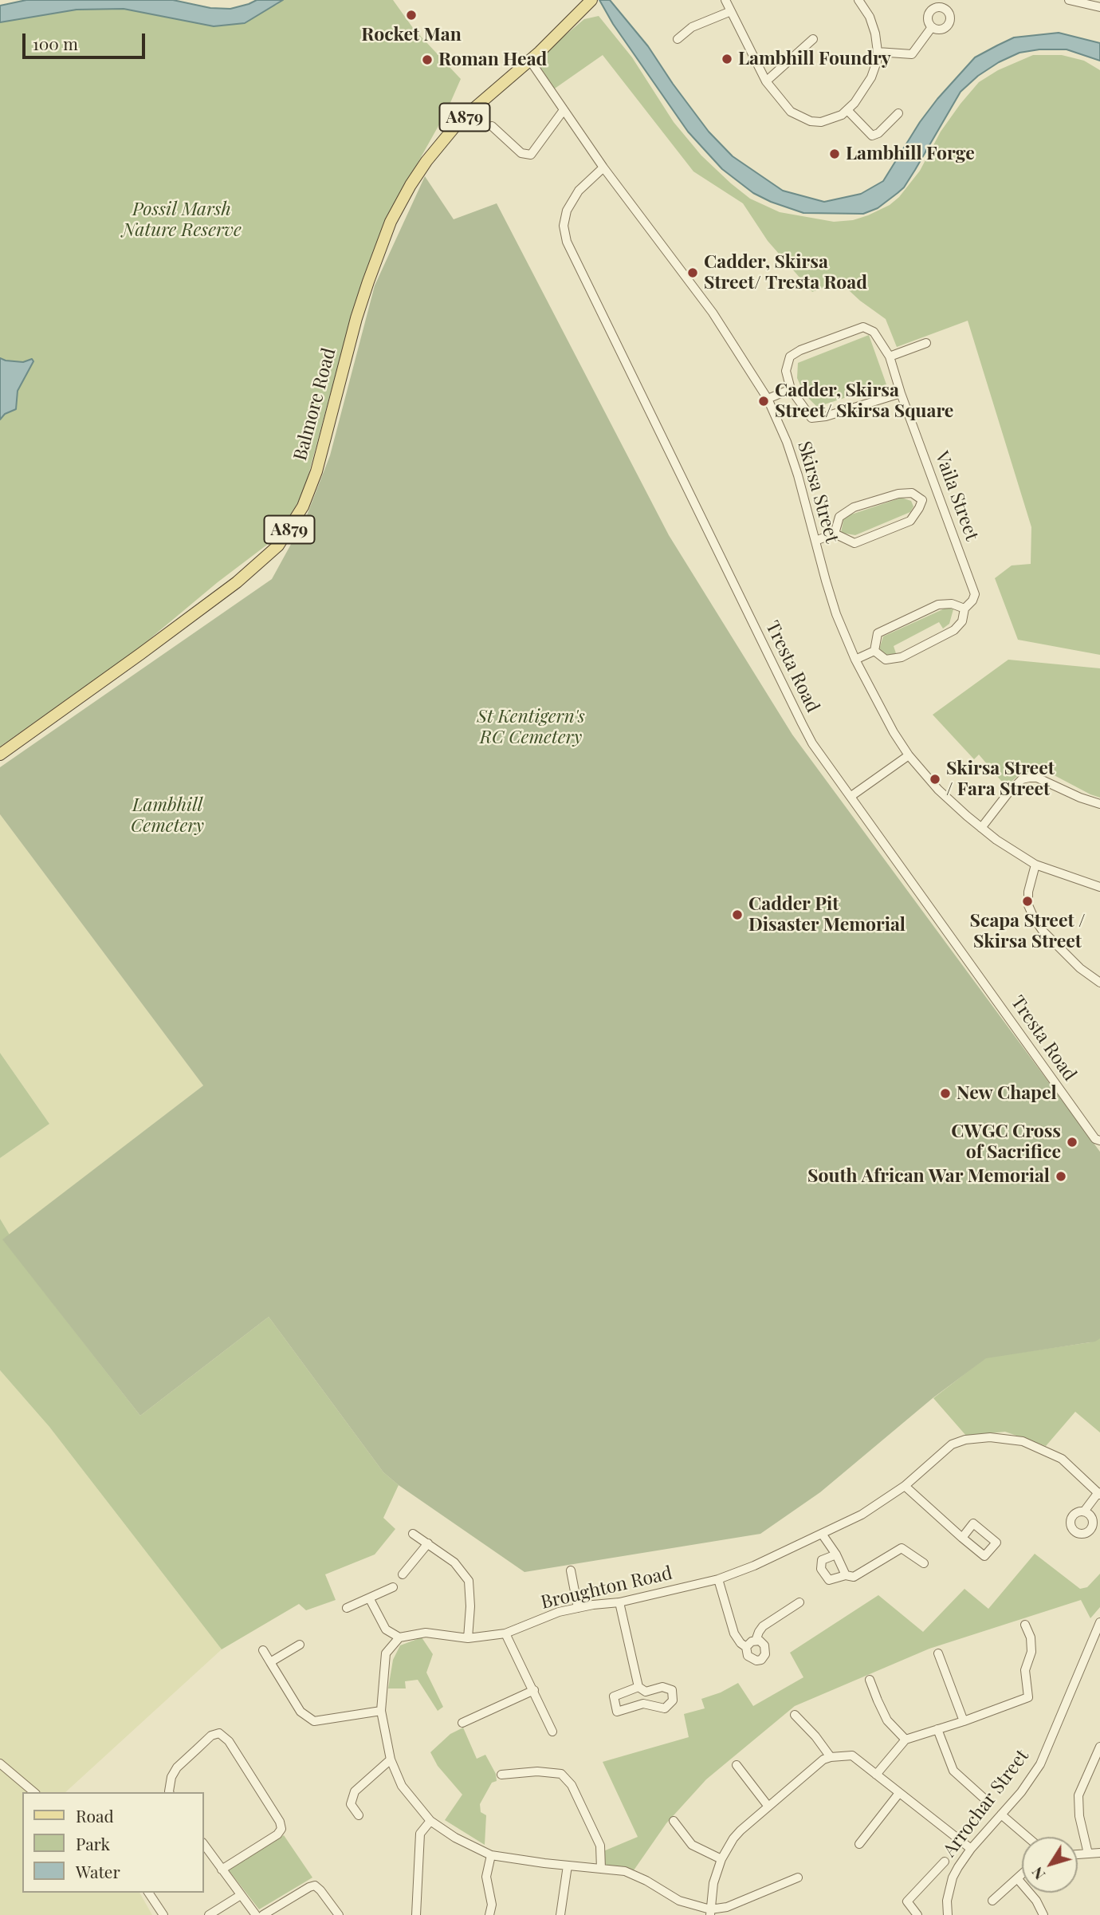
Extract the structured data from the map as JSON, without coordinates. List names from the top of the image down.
{
  "streets": {
    "main road": ["A879", "Balmore Road"],
    "street": [
      "Skirsa Street",
      "Vaila Street",
      "Tresta Road",
      "Broughton Road",
      "Arrochar Street"
    ]
  },
  "crossings": [
    ["Balmore Road", "Skirsa Street"],
    ["Skirsa Street", "Tresta Road"]
  ],
  "parks": ["Possil Marsh Nature Reserve", "St Kentigern's RC Cemetery", "Lambhill Cemetery"],
  "places": [
    "Rocket Man",
    "Lambhill Foundry",
    "Roman Head",
    "Lambhill Forge",
    "Cadder, Skirsa Street/ Tresta Road",
    "Cadder, Skirsa Street/ Skirsa Square",
    "Skirsa Street / Fara Street",
    "Scapa Street / Skirsa Street",
    "Cadder Pit Disaster Memorial",
    "New Chapel",
    "CWGC Cross of Sacrifice",
    "South African War Memorial"
  ],
  "legend": ["Road", "Park", "Water"],
  "scale_bar": "100 m",
  "north": "bottom left"
}
